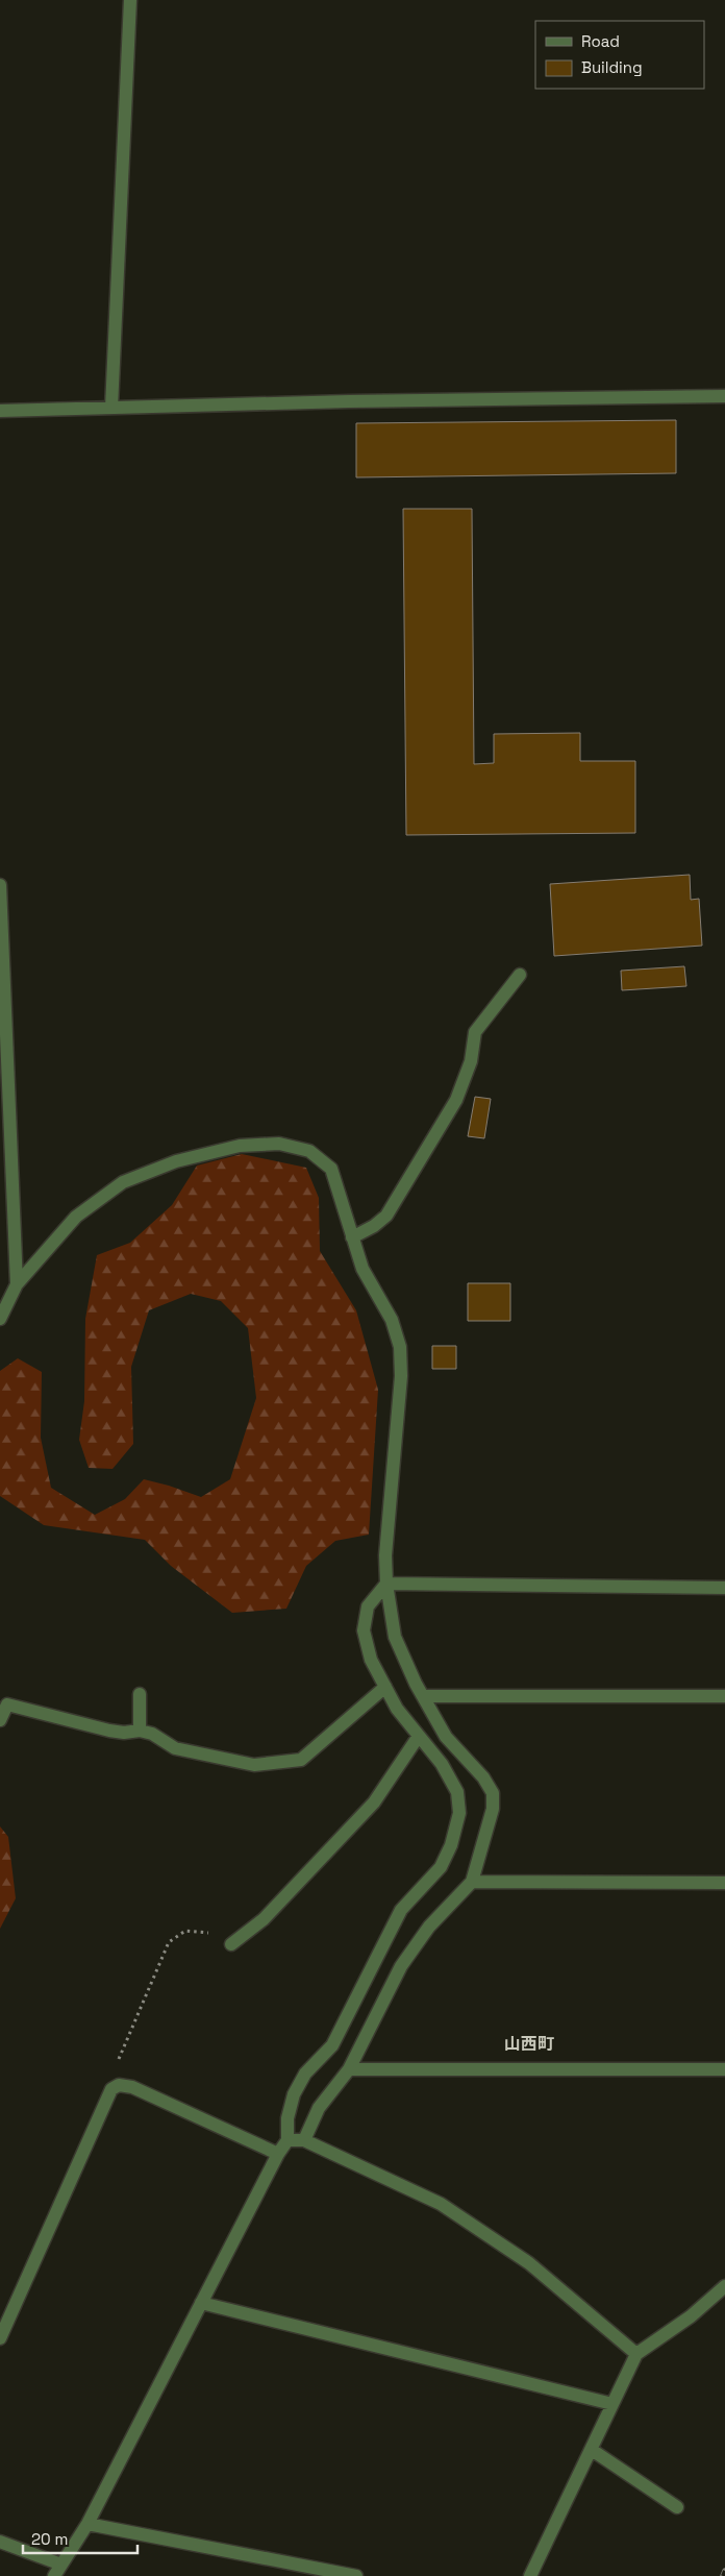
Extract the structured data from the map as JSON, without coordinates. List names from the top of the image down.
{
  "districts": ["山西町"],
  "legend": ["Road", "Building"],
  "scale_bar": "20 m"
}
